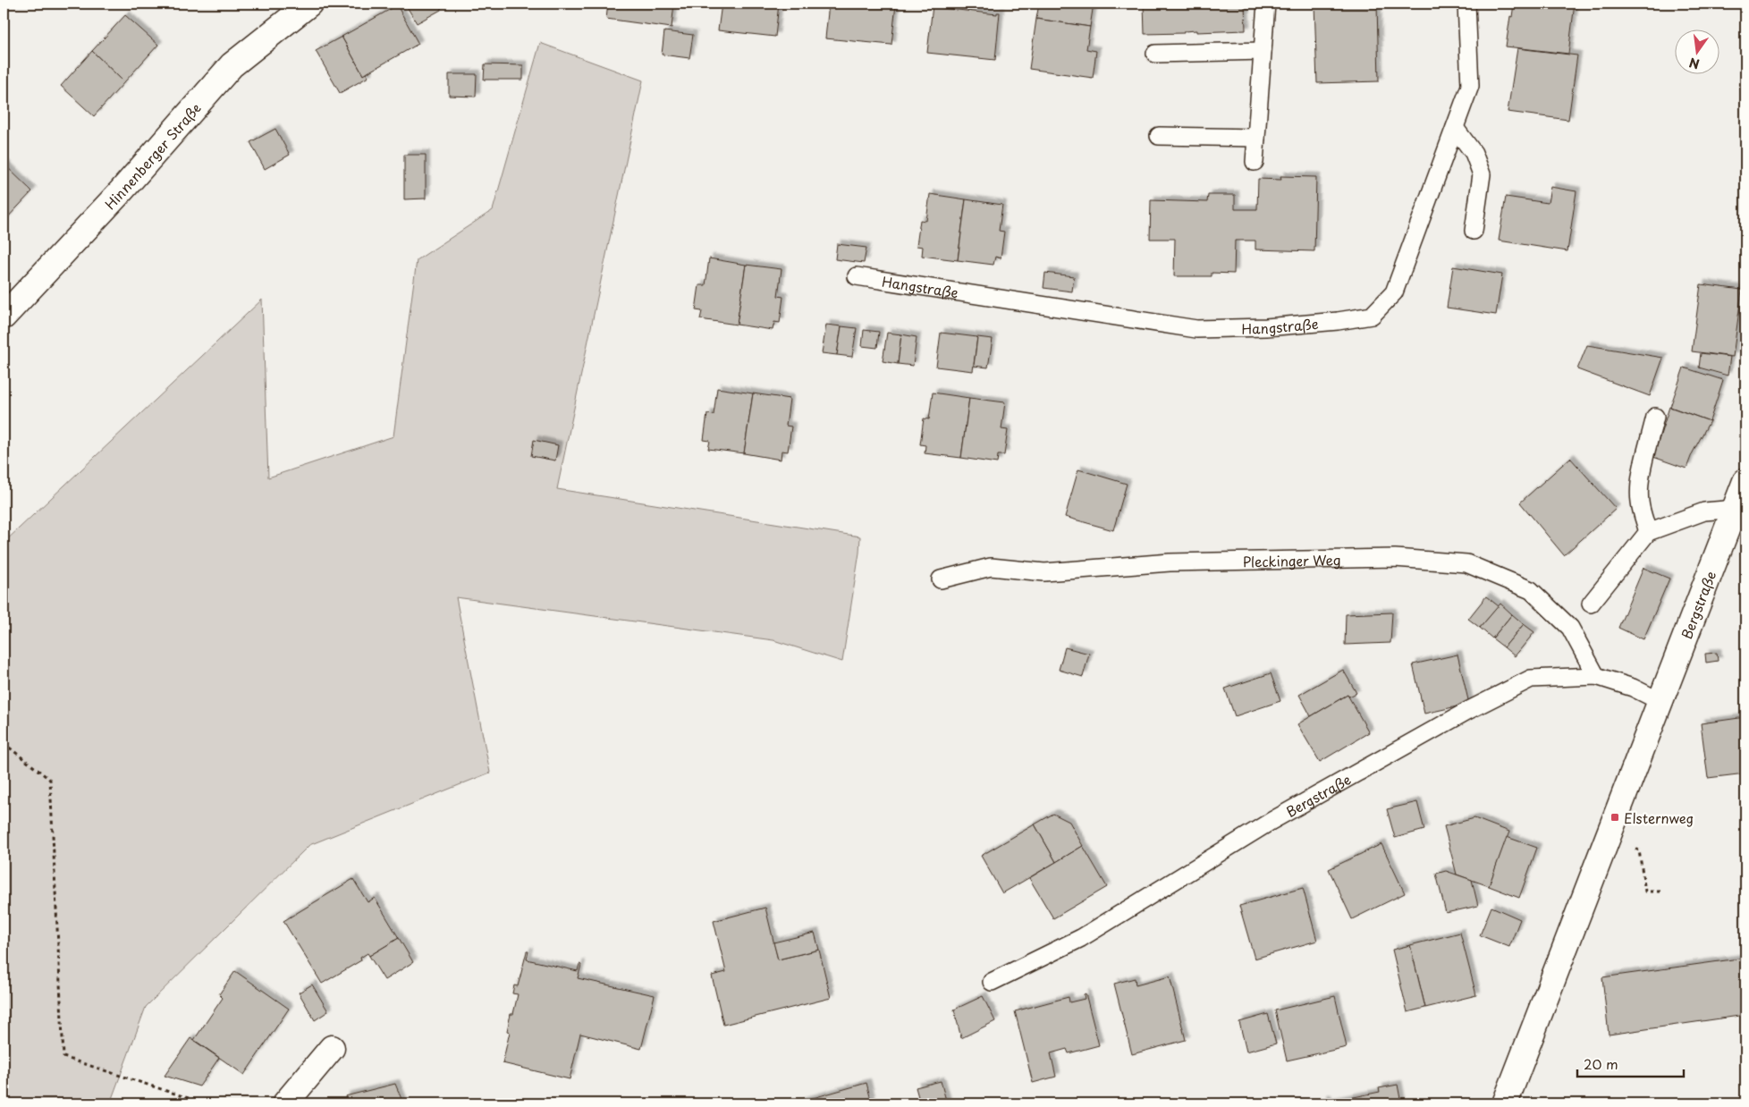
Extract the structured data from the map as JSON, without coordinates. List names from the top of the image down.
{
  "streets": {
    "street": ["Hinnenberger Straße", "Bergstraße"],
    "lane": ["Hangstraße", "Pleckinger Weg"]
  },
  "crossings": [
    ["Pleckinger Weg", "Bergstraße"]
  ],
  "places": {
    "transit": ["Elsternweg"]
  },
  "scale_bar": "20 m",
  "north": "bottom"
}
